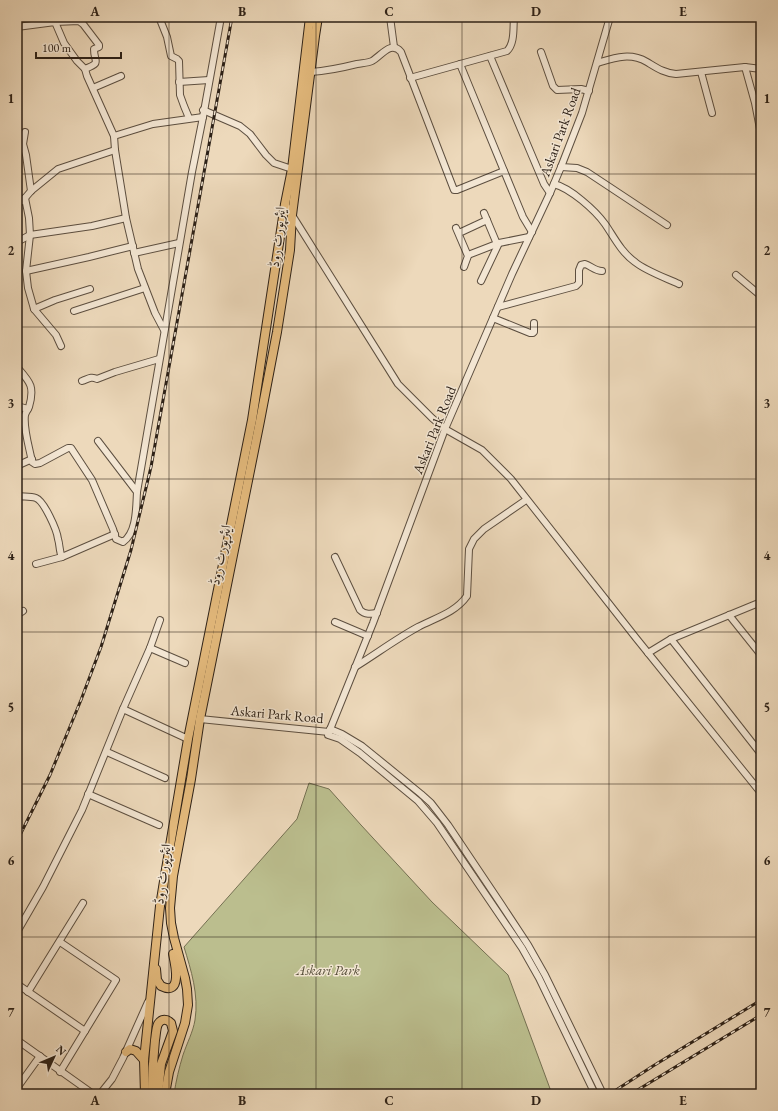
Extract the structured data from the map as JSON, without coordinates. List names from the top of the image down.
{
  "streets": {
    "main road": ["ایئرپورٹ روڈ"],
    "street": ["Askari Park Road"]
  },
  "crossings": [
    ["Askari Park Road", "ایئرپورٹ روڈ"]
  ],
  "parks": ["Askari Park"],
  "scale_bar": "100 m",
  "north": "top right",
  "grid": {
    "columns": [
      "A",
      "B",
      "C",
      "D",
      "E"
    ],
    "rows": [
      "1",
      "2",
      "3",
      "4",
      "5",
      "6",
      "7"
    ]
  }
}
